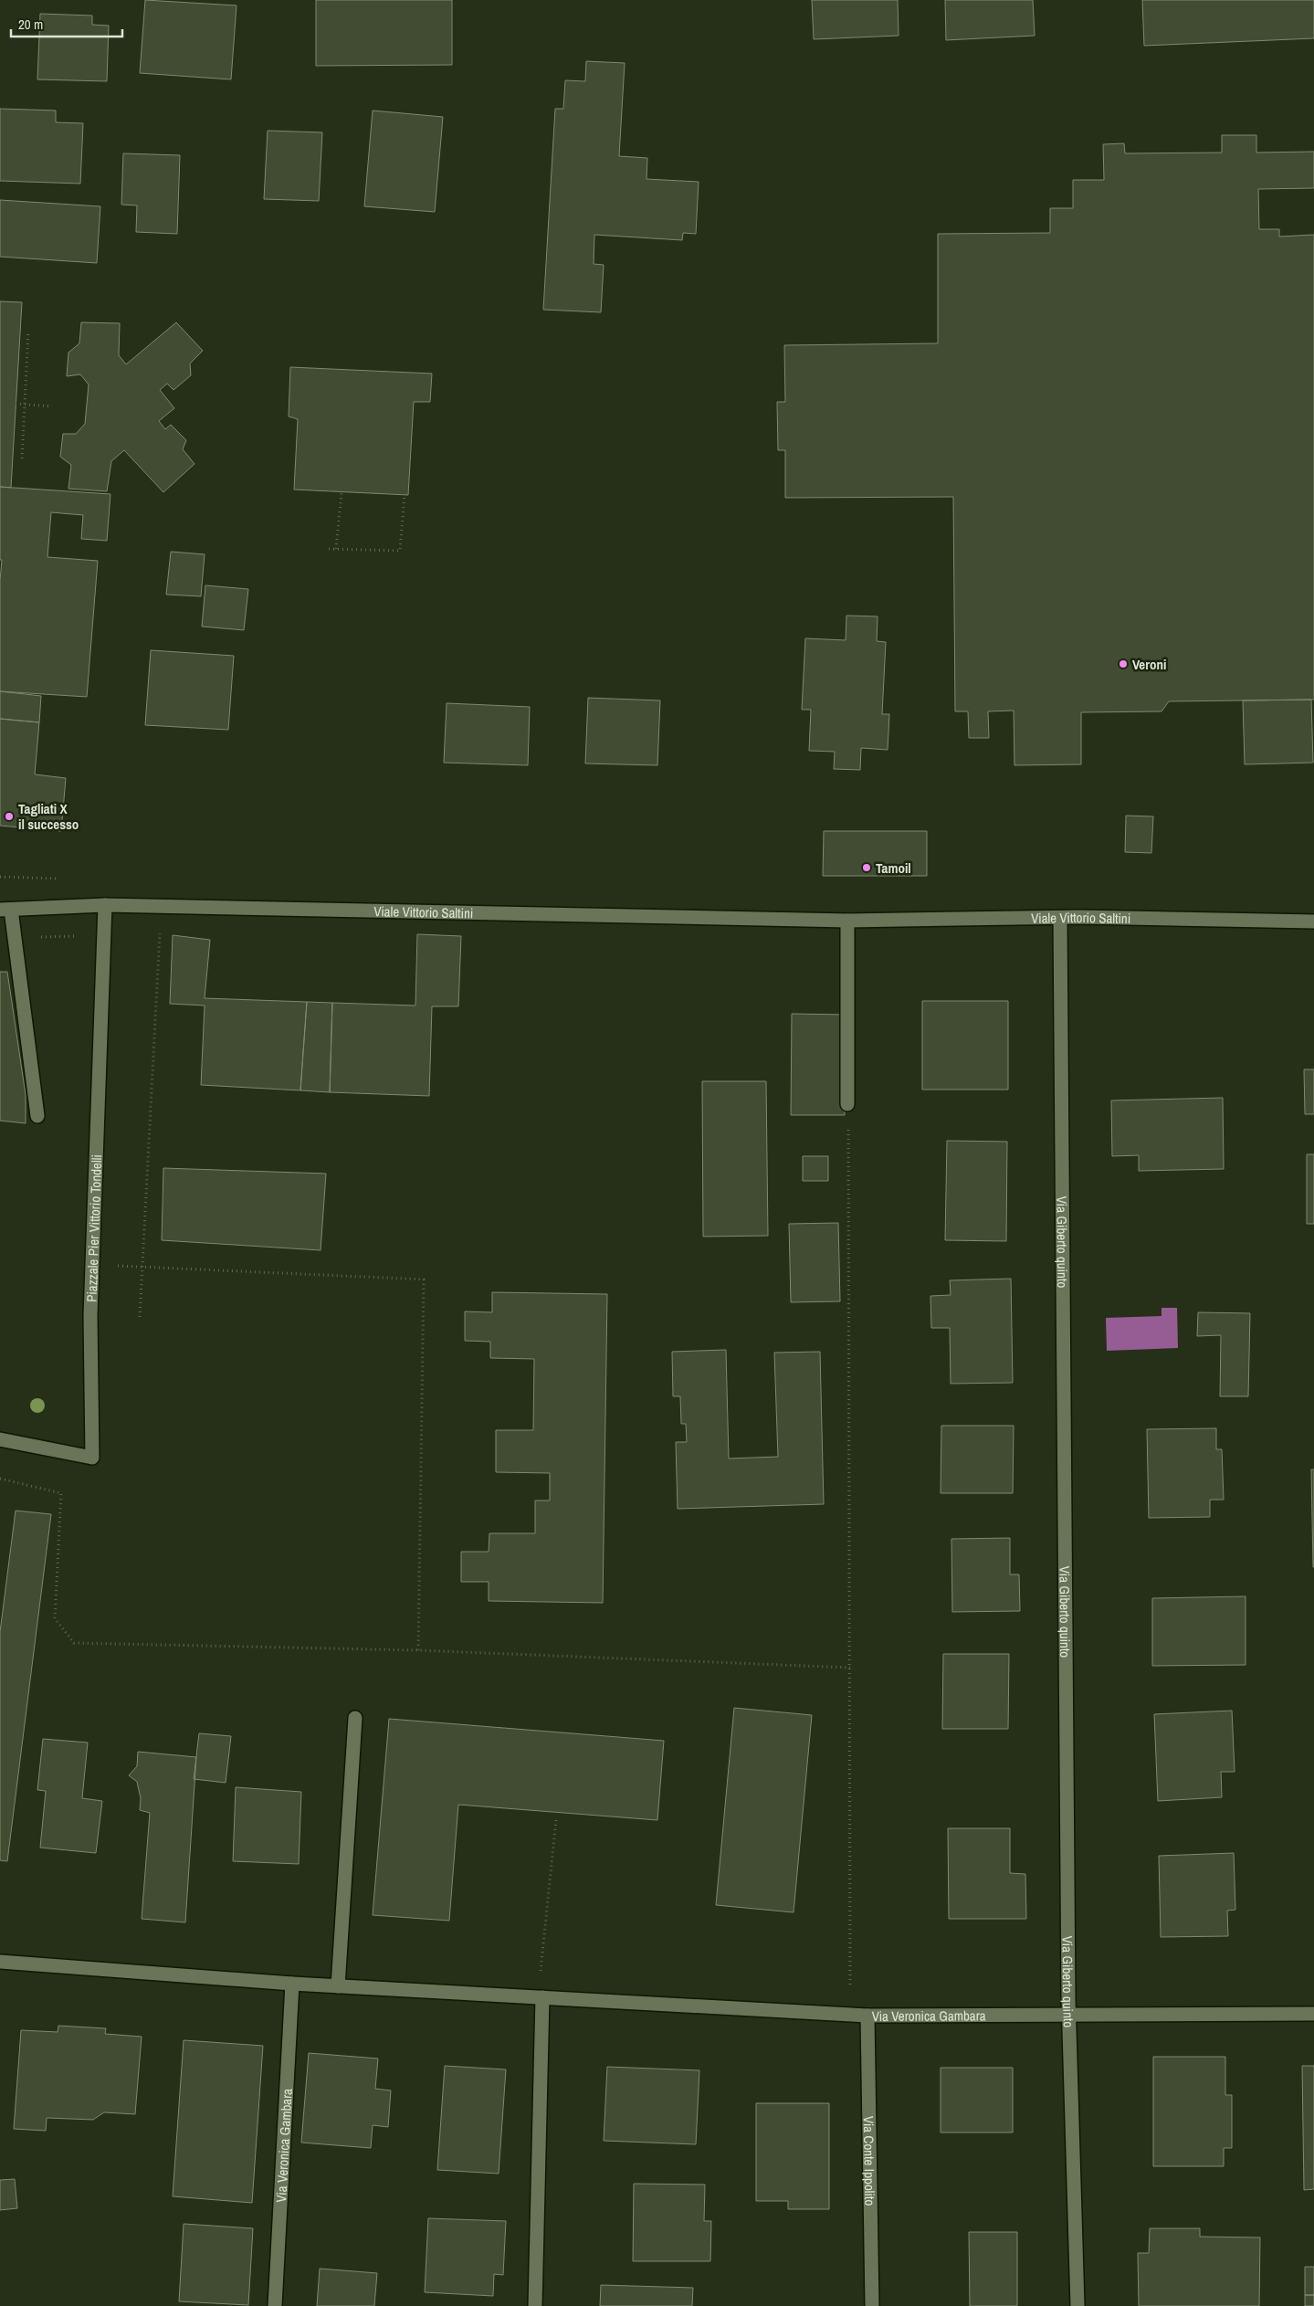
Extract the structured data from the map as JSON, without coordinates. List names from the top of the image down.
{
  "streets": {
    "street": [
      "Viale Vittorio Saltini",
      "Piazzale Pier Vittorio Tondelli",
      "Via Giberto quinto",
      "Via Veronica Gambara",
      "Via Conte Ippolito"
    ]
  },
  "crossings": [
    ["Viale Vittorio Saltini", "Piazzale Pier Vittorio Tondelli"],
    ["Viale Vittorio Saltini", "Via Giberto quinto"],
    ["Via Giberto quinto", "Via Veronica Gambara"],
    ["Via Veronica Gambara", "Via Conte Ippolito"]
  ],
  "places": ["Veroni", "Tagliati X il successo", "Tamoil"],
  "scale_bar": "20 m"
}
